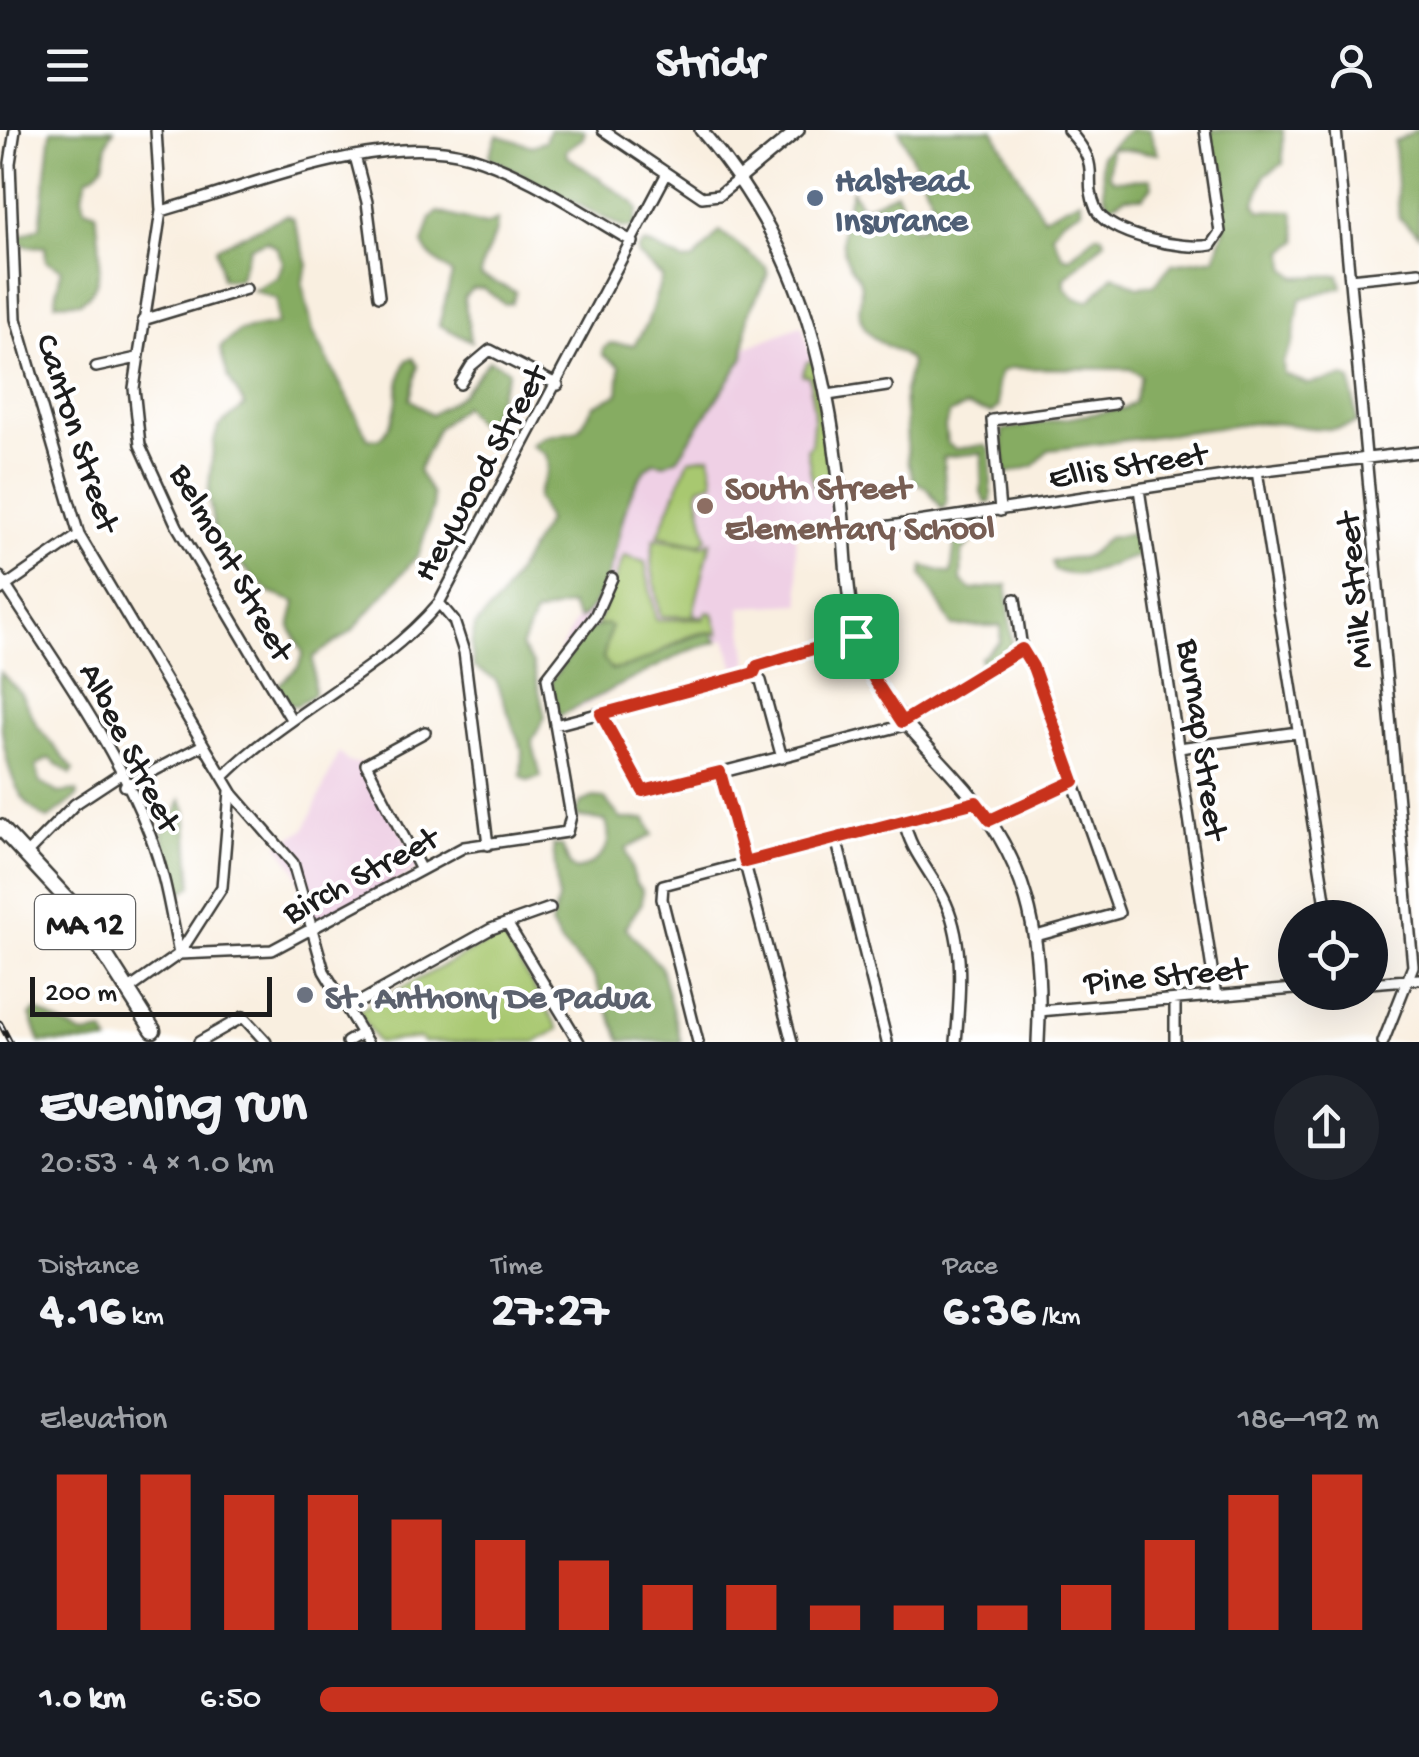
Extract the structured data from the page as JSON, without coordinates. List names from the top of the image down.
{
  "streets": {
    "highway": ["MA 12"],
    "street": [
      "Canton Street",
      "Ellis Street",
      "Heywood Street",
      "Belmont Street",
      "Milk Street",
      "Burnap Street",
      "Albee Street",
      "Birch Street",
      "Pine Street"
    ]
  },
  "crossings": [
    ["Canton Street", "Heywood Street"],
    ["Canton Street", "Birch Street"],
    ["Ellis Street", "Milk Street"],
    ["Ellis Street", "Burnap Street"],
    ["Heywood Street", "Belmont Street"],
    ["Burnap Street", "Pine Street"],
    ["Albee Street", "Birch Street"]
  ],
  "places": ["Halstead Insurance", "South Street Elementary School", "St. Anthony De Padua"],
  "scale_bar": "200 m",
  "page": {
    "header": "Stridr",
    "scale": "200 m",
    "heading": ["Evening run", "20:53 · 4 × 1.0 km"],
    "stats": [
      ["Distance", "4.16 km"],
      ["Time", "27:27"],
      ["Pace", "6:36 /km"]
    ],
    "chart": ["Elevation", "186–192 m"],
    "list": [
      {
        "name": "1.0 km",
        "note": "6:50"
      }
    ]
  }
}
